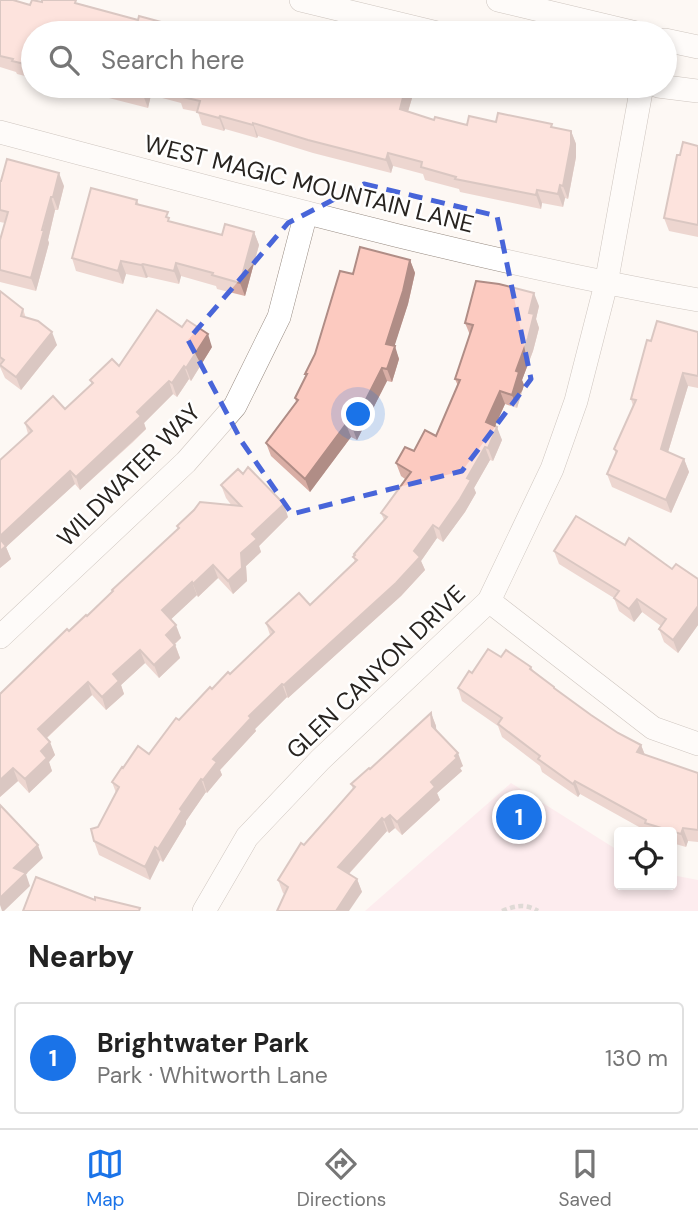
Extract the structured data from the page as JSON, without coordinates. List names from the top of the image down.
{
  "streets": {
    "street": ["WEST MAGIC MOUNTAIN LANE", "WILDWATER WAY", "GLEN CANYON DRIVE"]
  },
  "crossings": [
    ["WEST MAGIC MOUNTAIN LANE", "WILDWATER WAY"],
    ["WEST MAGIC MOUNTAIN LANE", "GLEN CANYON DRIVE"]
  ],
  "page": {
    "search": "Search here",
    "pins": "1",
    "heading": "Nearby",
    "list": [
      {
        "mark": "1",
        "name": "Brightwater Park",
        "note": "Park · Whitworth Lane",
        "value": "130 m"
      }
    ],
    "nav": ["Map", "Directions", "Saved"]
  }
}
